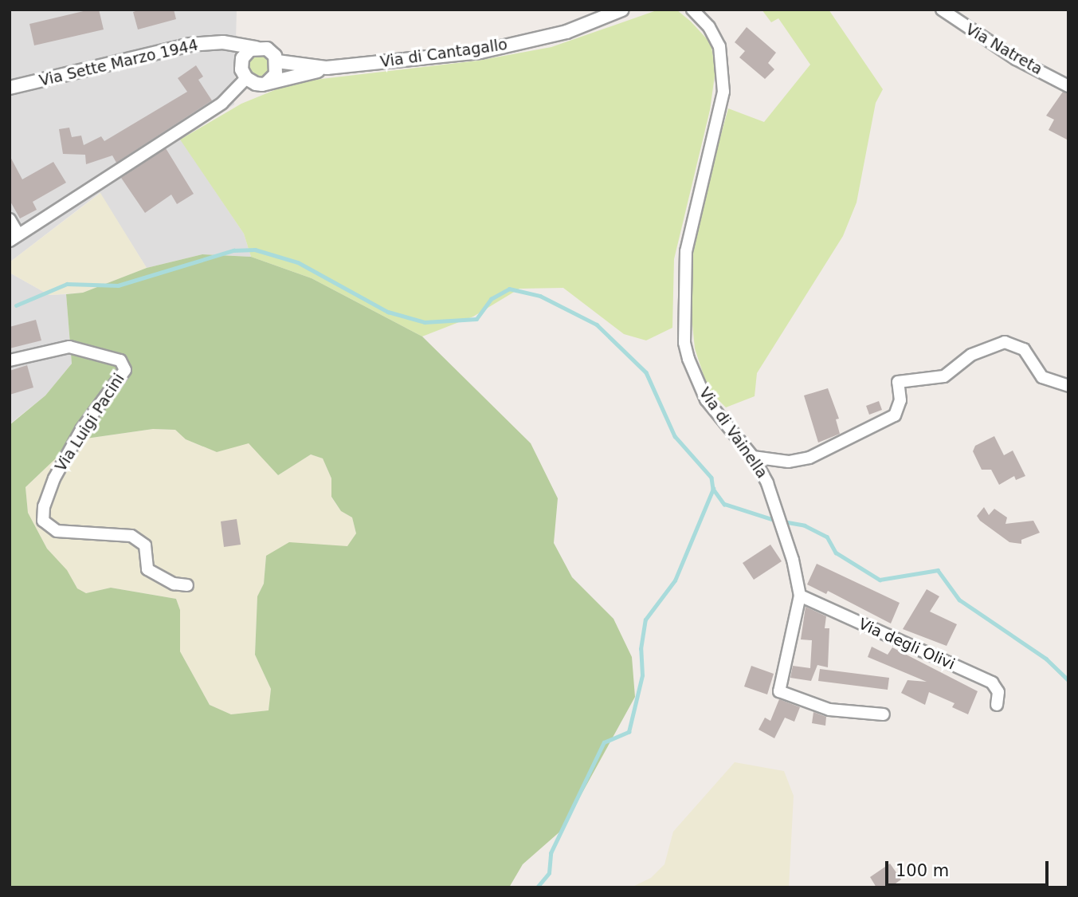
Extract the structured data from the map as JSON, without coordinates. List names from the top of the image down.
{
  "streets": {
    "street": [
      "Via Natreta",
      "Via di Cantagallo",
      "Via Sette Marzo 1944",
      "Via Luigi Pacini",
      "Via di Vainella",
      "Via degli Olivi"
    ]
  },
  "crossings": [
    ["Via di Vainella", "Via degli Olivi"]
  ],
  "scale_bar": "100 m"
}
